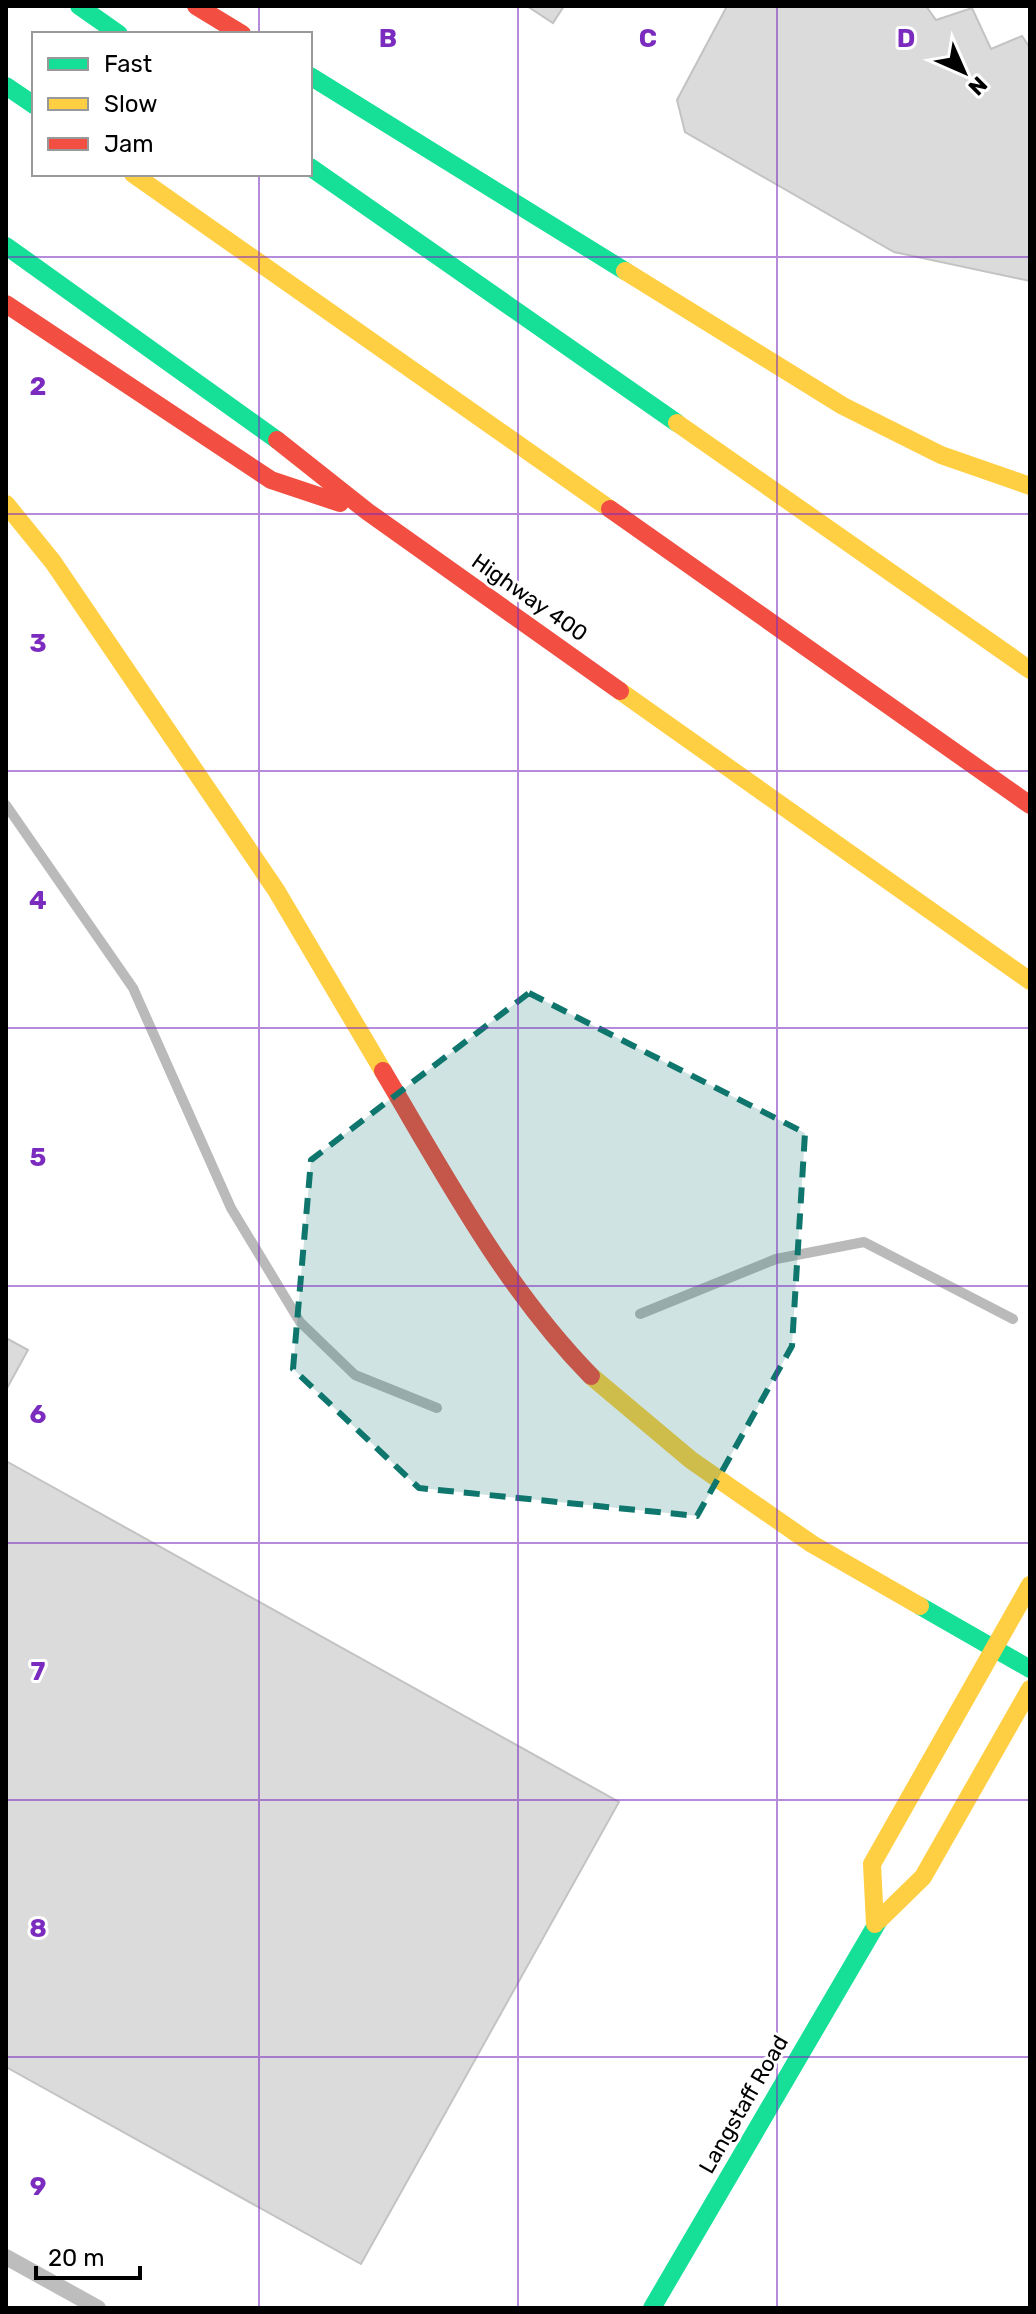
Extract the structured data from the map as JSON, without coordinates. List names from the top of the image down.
{
  "streets": {
    "main road": ["Highway 400", "Langstaff Road"]
  },
  "legend": ["Fast", "Slow", "Jam"],
  "scale_bar": "20 m",
  "north": "bottom right",
  "grid": {
    "columns": ["B", "C", "D"],
    "rows": [
      "2",
      "3",
      "4",
      "5",
      "6",
      "7",
      "8",
      "9"
    ]
  }
}
